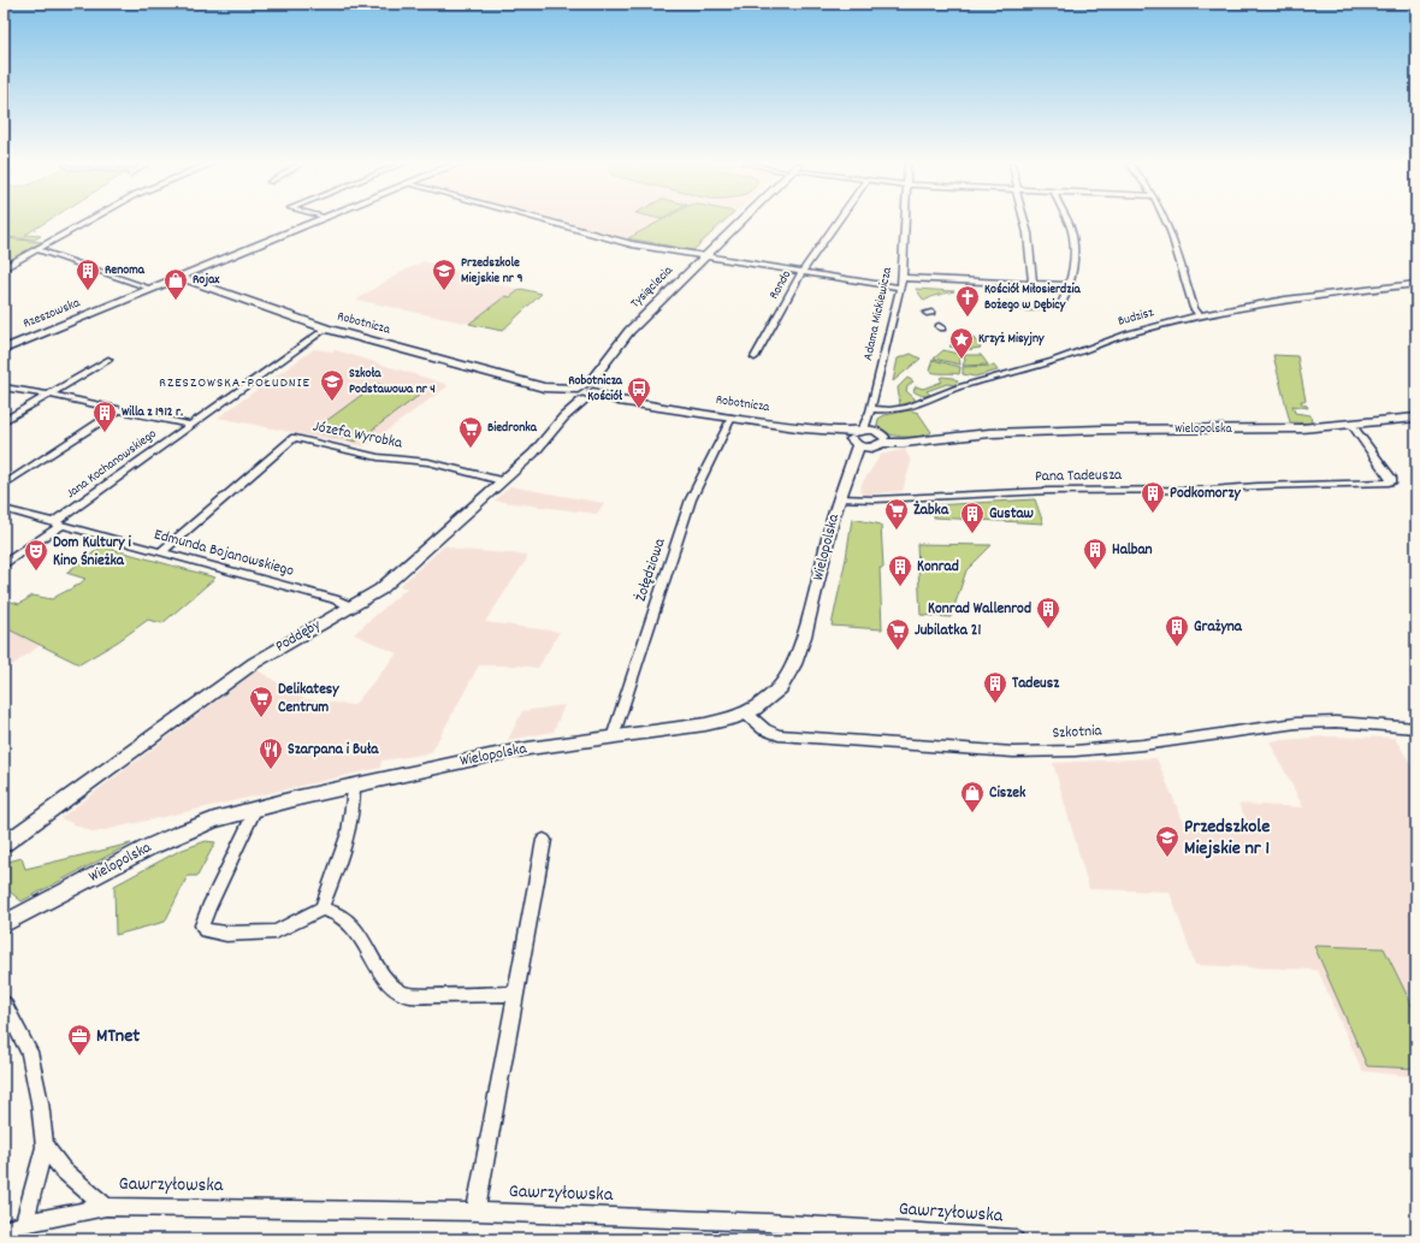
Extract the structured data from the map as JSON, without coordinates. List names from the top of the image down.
{
  "streets": {
    "street": [
      "Rondo",
      "Tysiąclecia",
      "Rzeszowska",
      "Adama Mickiewicza",
      "Budzisz",
      "Robotnicza",
      "Wielopolska",
      "Józefa Wyrobka",
      "Jana Kochanowskiego",
      "Pana Tadeusza",
      "Edmunda Bojanowskiego",
      "Żołędziowa",
      "Poddęby",
      "Szkotnia",
      "Gawrzyłowska"
    ]
  },
  "crossings": [
    ["Tysiąclecia", "Robotnicza"],
    ["Tysiąclecia", "Poddęby"],
    ["Rzeszowska", "Robotnicza"],
    ["Adama Mickiewicza", "Budzisz"],
    ["Adama Mickiewicza", "Robotnicza"],
    ["Adama Mickiewicza", "Wielopolska"],
    ["Robotnicza", "Wielopolska"],
    ["Robotnicza", "Jana Kochanowskiego"],
    ["Robotnicza", "Żołędziowa"],
    ["Robotnicza", "Poddęby"],
    ["Wielopolska", "Pana Tadeusza"],
    ["Wielopolska", "Żołędziowa"],
    ["Wielopolska", "Szkotnia"],
    ["Józefa Wyrobka", "Edmunda Bojanowskiego"],
    ["Józefa Wyrobka", "Poddęby"],
    ["Jana Kochanowskiego", "Edmunda Bojanowskiego"],
    ["Edmunda Bojanowskiego", "Poddęby"]
  ],
  "districts": ["RZESZOWSKA-POŁUDNIE"],
  "places": {
    "building": [
      "Renoma",
      "Willa z 1912 r.",
      "Podkomorzy",
      "Gustaw",
      "Halban",
      "Konrad",
      "Konrad Wallenrod",
      "Grażyna",
      "Tadeusz"
    ],
    "school or university": ["Przedszkole Miejskie nr 9", "Szkoła Podstawowa nr 4", "Przedszkole Miejskie nr 1"],
    "shop": ["Rojax", "Ciszek"],
    "church": ["Kościół Miłosierdzia Bożego w Dębicy"],
    "place": ["Krzyż Misyjny"],
    "bus stop": ["Robotnicza Kościół"],
    "supermarket": [
      "Biedronka",
      "Żabka",
      "Jubilatka 21",
      "Delikatesy Centrum"
    ],
    "theatre": ["Dom Kultury i Kino Śnieżka"],
    "restaurant": ["Szarpana i Buła"],
    "office": ["MTnet"]
  }
}
